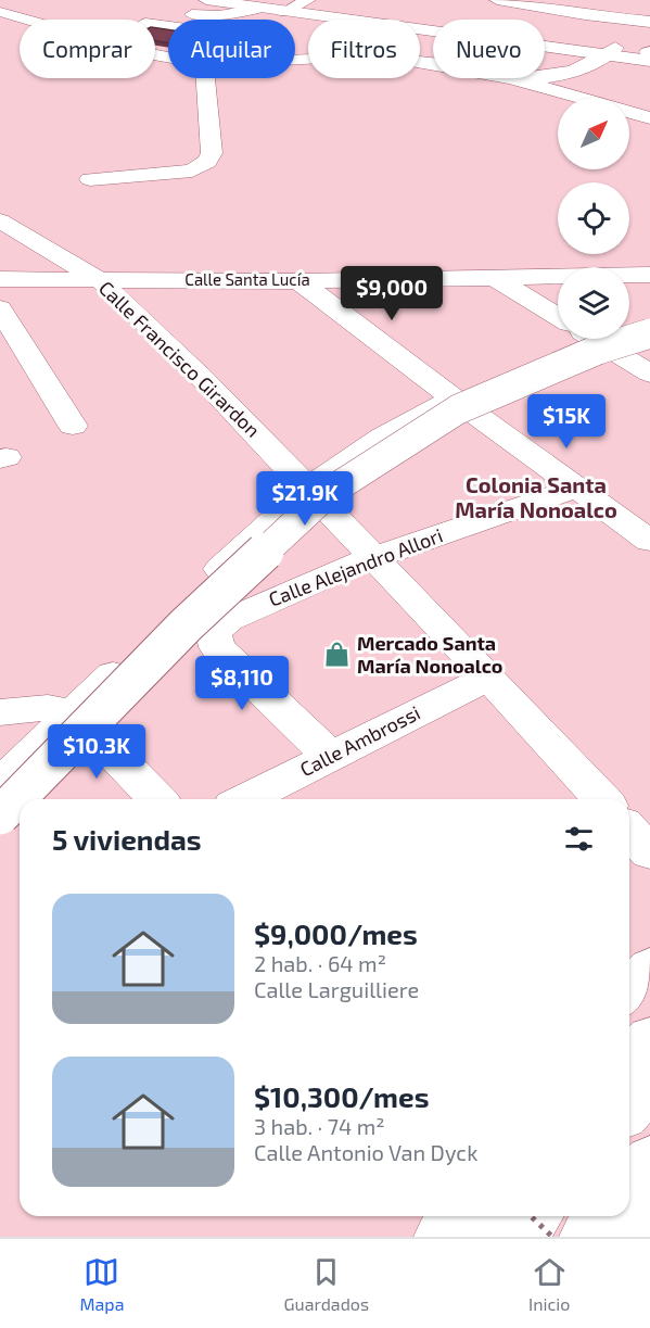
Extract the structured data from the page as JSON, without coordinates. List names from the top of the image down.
{
  "streets": {
    "main road": [
      "Calle Santa Lucía",
      "Calle Francisco Girardon",
      "Calle Alejandro Allori",
      "Calle Ambrossi"
    ]
  },
  "crossings": [
    ["Calle Santa Lucía", "Calle Francisco Girardon"],
    ["Calle Francisco Girardon", "Calle Alejandro Allori"],
    ["Calle Francisco Girardon", "Calle Ambrossi"],
    ["Calle Alejandro Allori", "Calle Ambrossi"]
  ],
  "districts": ["Colonia Santa María Nonoalco"],
  "places": {
    "shop": ["Mercado Santa María Nonoalco"]
  },
  "north": "top right",
  "page": {
    "chip": [
      "Comprar",
      "Alquilar",
      "Filtros",
      "Nuevo"
    ],
    "price": [
      "$9,000",
      "$15K",
      "$21.9K",
      "$8,110",
      "$10.3K"
    ],
    "heading": "5 viviendas",
    "list": [
      {
        "name": "$9,000/mes",
        "note": "2 hab. · 64 m² · Calle Larguilliere"
      },
      {
        "name": "$10,300/mes",
        "note": "3 hab. · 74 m² · Calle Antonio Van Dyck"
      }
    ],
    "tabs": ["Mapa", "Guardados", "Inicio"]
  }
}
